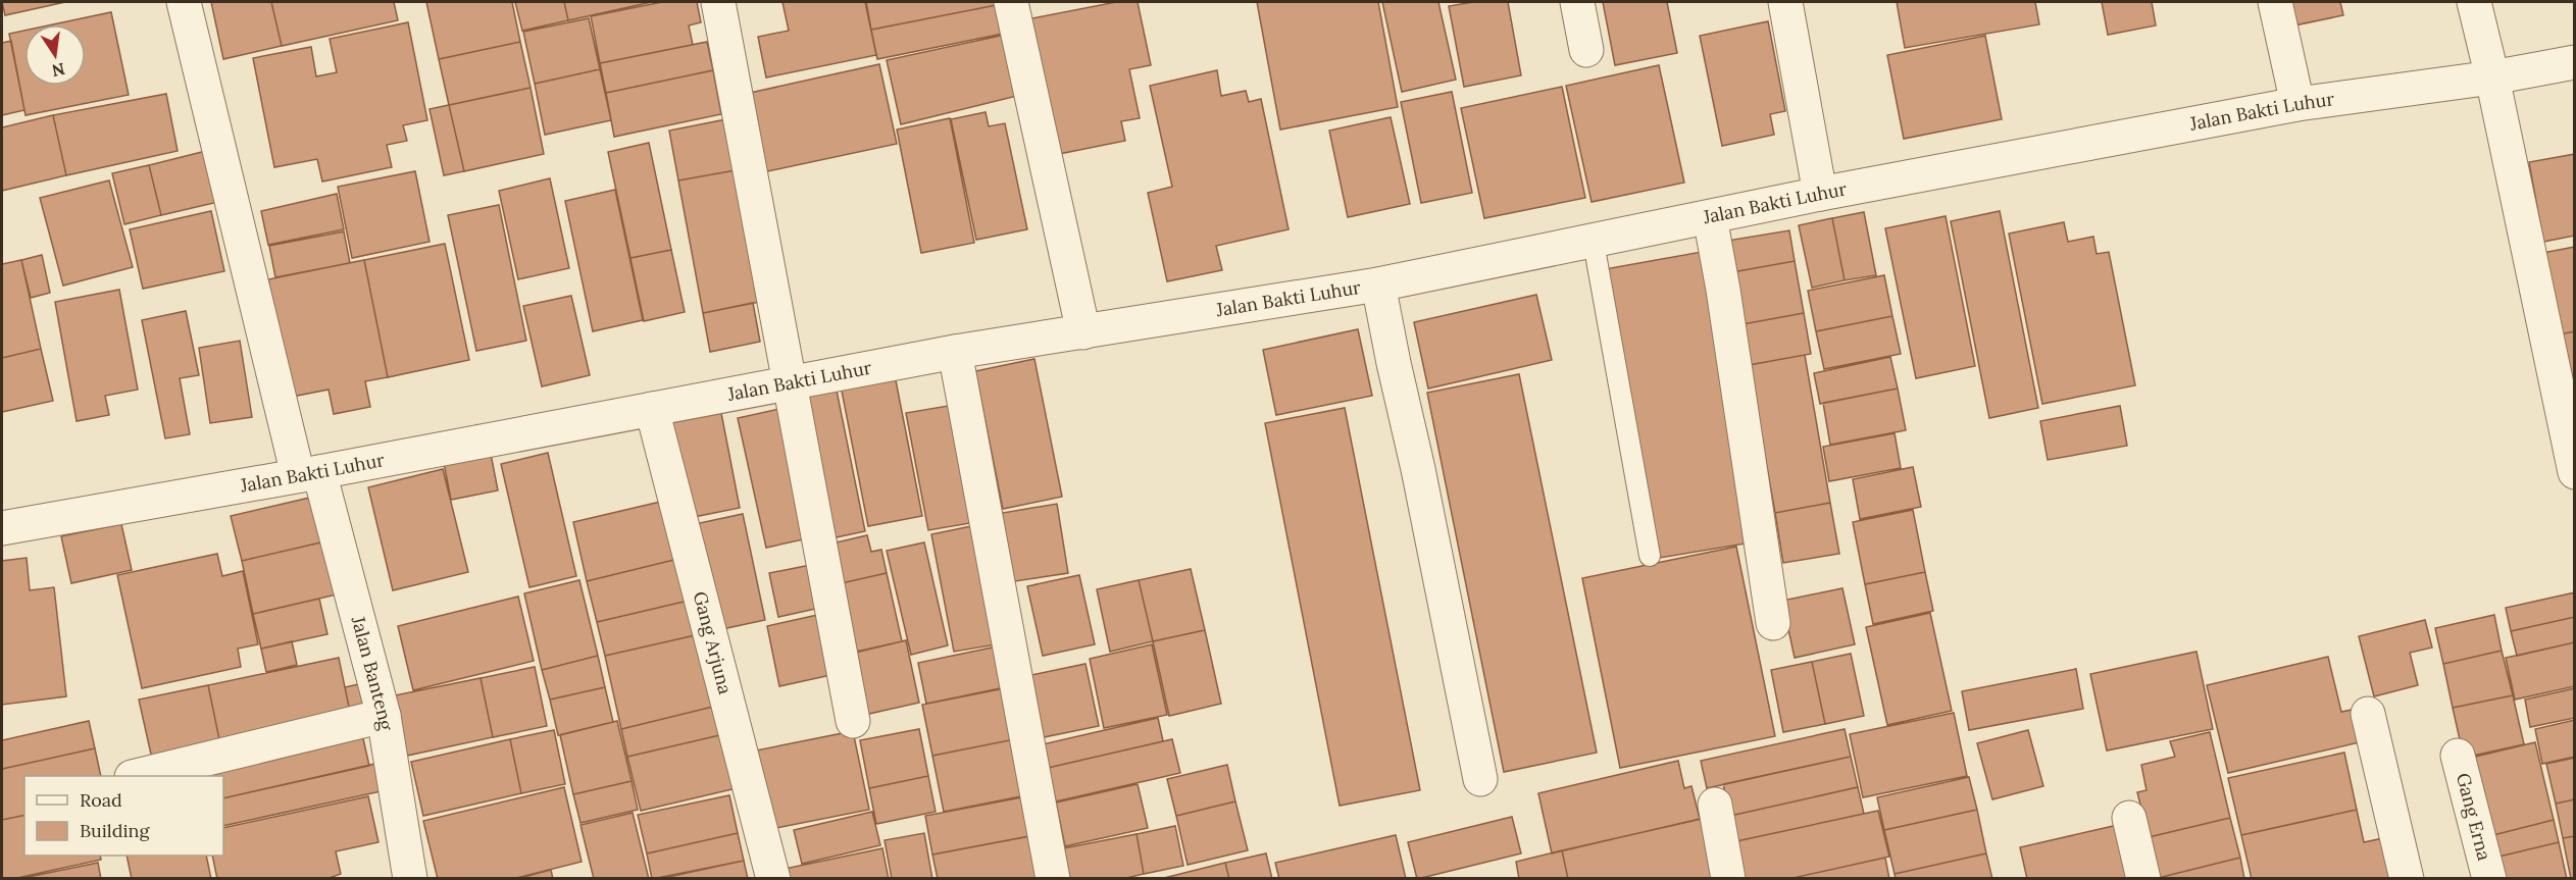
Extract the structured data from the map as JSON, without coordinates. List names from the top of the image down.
{
  "streets": {
    "street": [
      "Jalan Bakti Luhur",
      "Gang Arjuna",
      "Jalan Banteng",
      "Gang Erna"
    ]
  },
  "crossings": [
    ["Jalan Bakti Luhur", "Gang Arjuna"],
    ["Jalan Bakti Luhur", "Jalan Banteng"]
  ],
  "legend": ["Road", "Building"],
  "north": "bottom"
}
